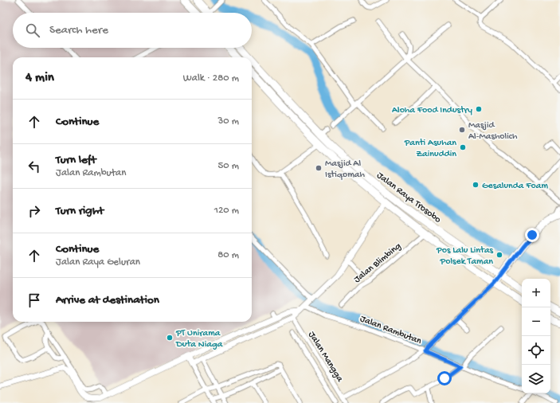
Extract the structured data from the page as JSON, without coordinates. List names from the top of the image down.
{
  "streets": {
    "main road": ["Jalan Raya Trosobo"],
    "street": ["Jalan Blimbing", "Jalan Rambutan", "Jalan Mangga"]
  },
  "crossings": [
    ["Jalan Raya Trosobo", "Jalan Blimbing"]
  ],
  "places": [
    "Aloha Food Industry",
    "Masjid Al-Masholich",
    "Panti Asuhan Zainuddin",
    "Masjid Al Istiqomah",
    "Gesalunda Foam",
    "Pos Lalu Lintas Polsek Taman",
    "PT Unirama Duta Niaga"
  ],
  "page": {
    "search": "Search here",
    "heading": ["4 min", "Walk · 280 m"],
    "list": [
      ["Continue", "30 m"],
      ["Turn left", "Jalan Rambutan", "50 m"],
      ["Turn right", "120 m"],
      ["Continue", "Jalan Raya Geluran", "80 m"],
      "Arrive at destination"
    ],
    "map_buttons": ["+", "−"]
  }
}
